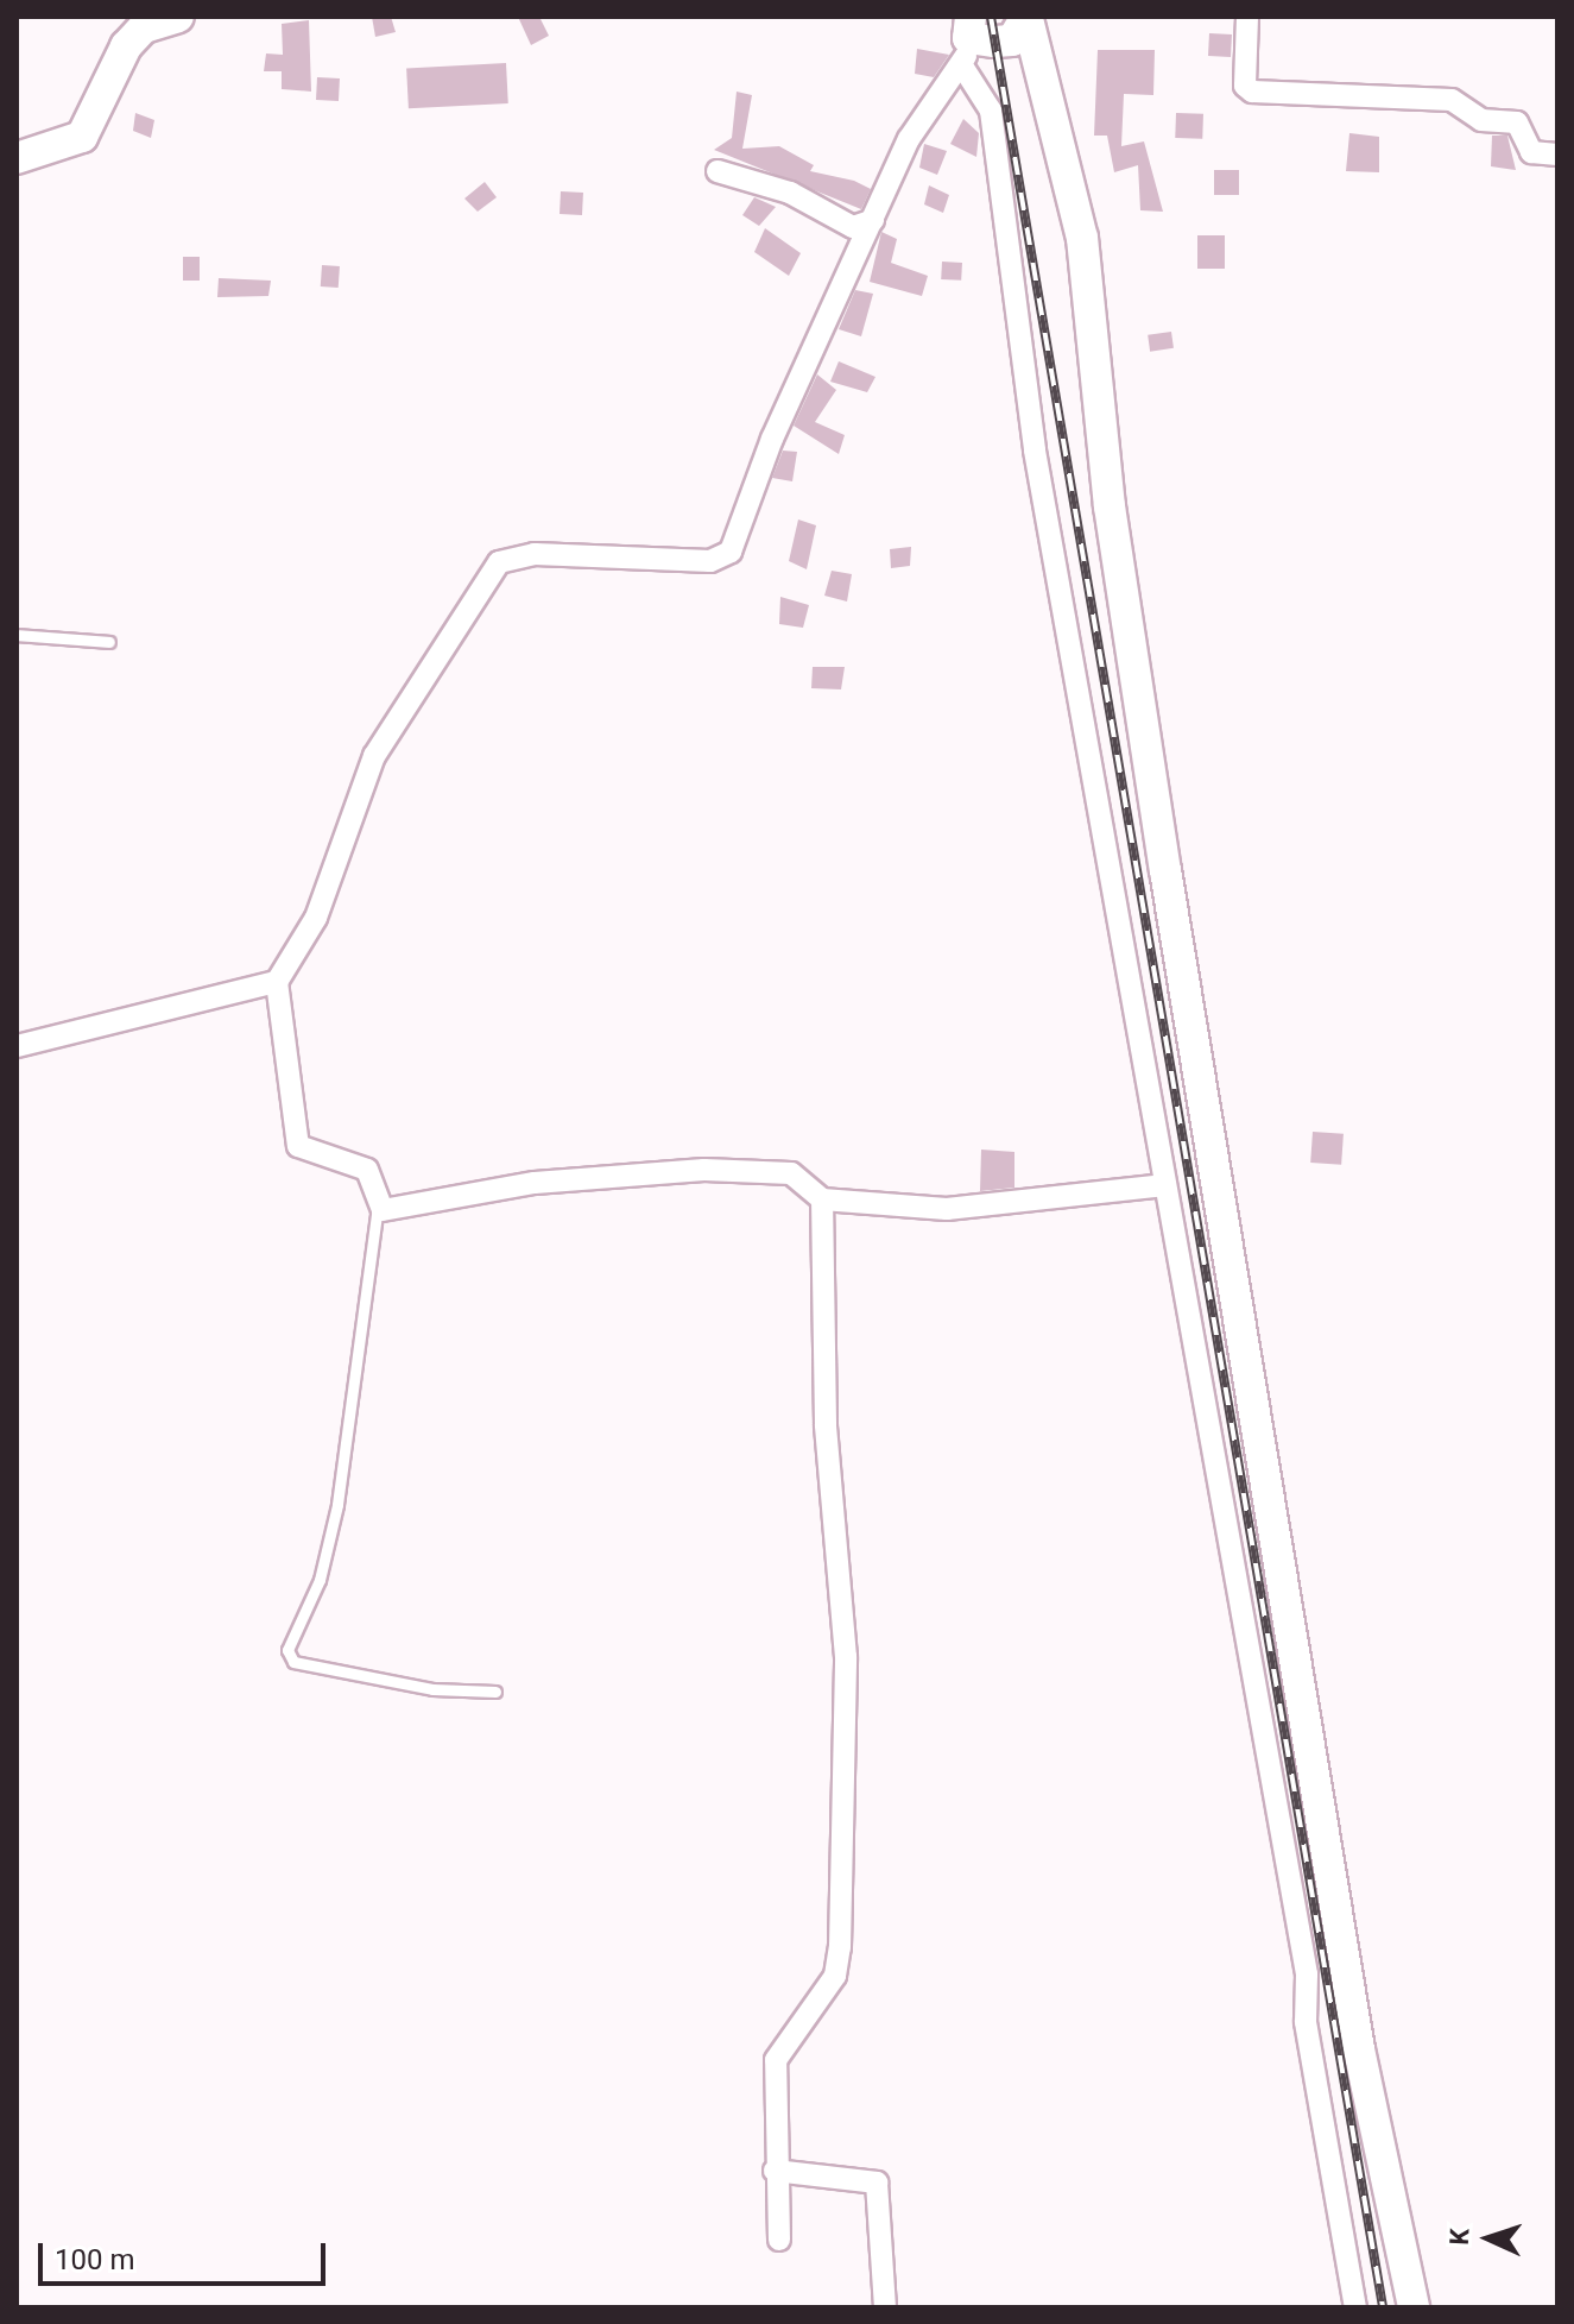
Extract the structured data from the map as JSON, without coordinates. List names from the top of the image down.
{
  "scale_bar": "100 m",
  "north": "left"
}
